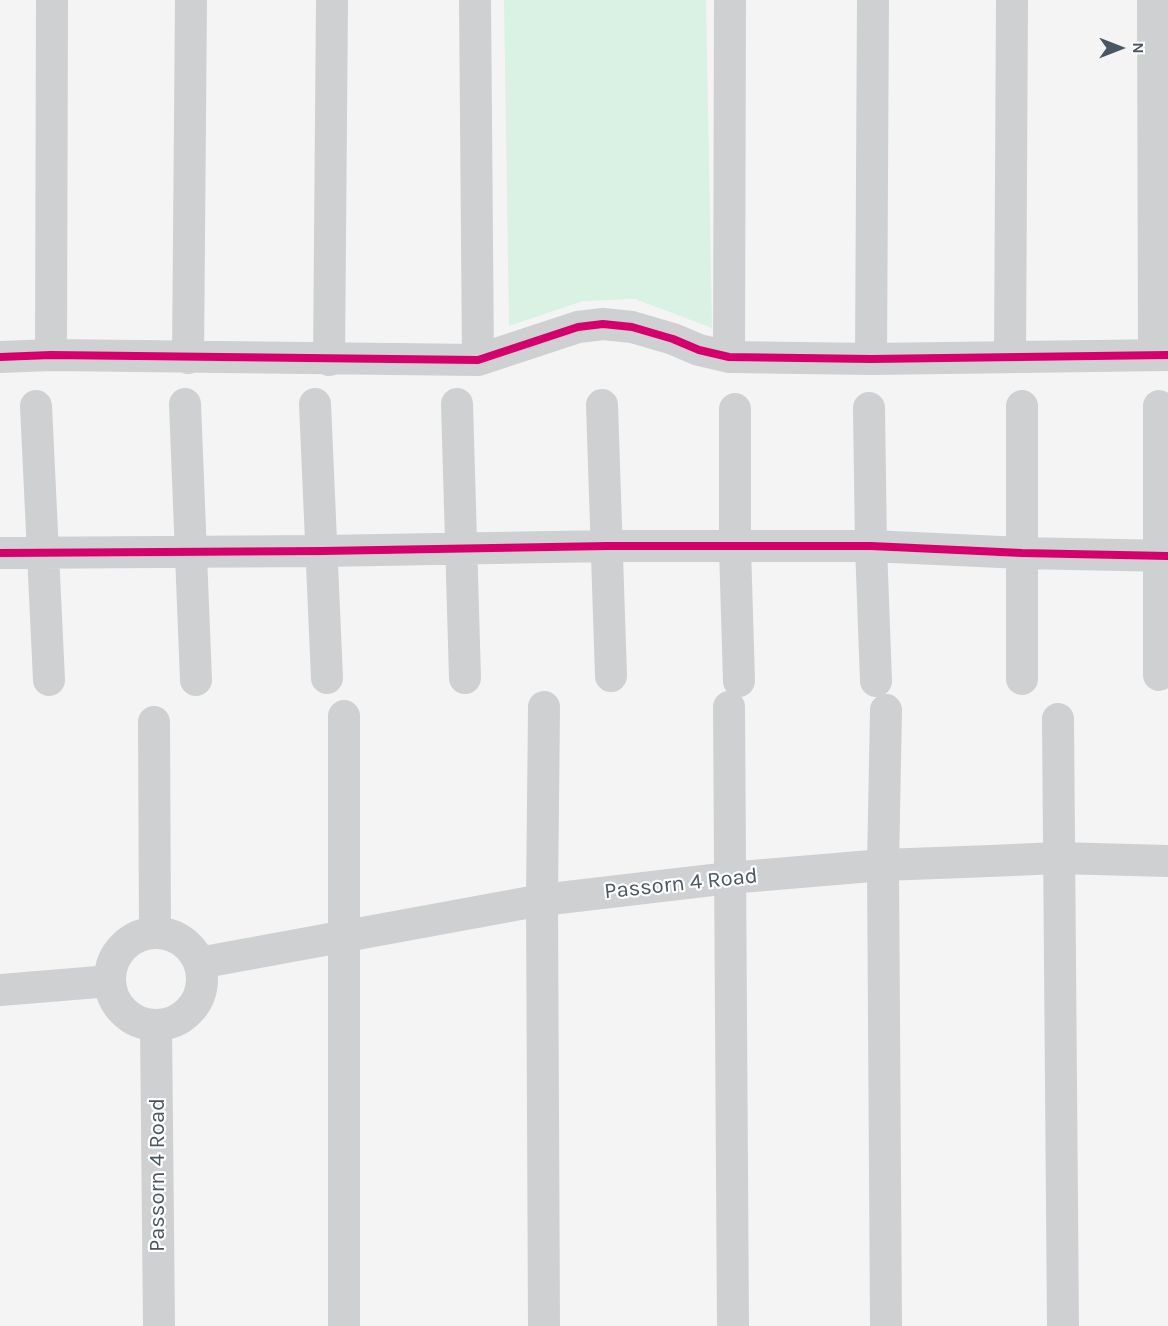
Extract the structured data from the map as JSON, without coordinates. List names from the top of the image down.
{
  "streets": {
    "street": ["Passorn 4 Road"]
  },
  "north": "right"
}
